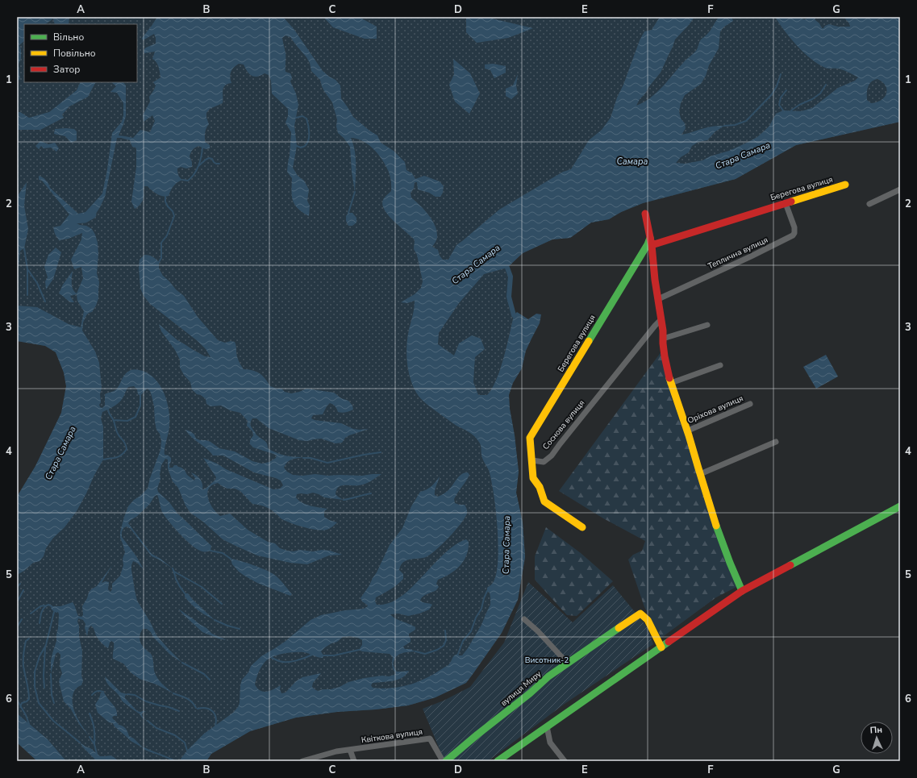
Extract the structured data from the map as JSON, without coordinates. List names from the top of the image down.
{
  "streets": {
    "street": [
      "Берегова вулиця",
      "Теплична вулиця",
      "Оріхова вулиця",
      "Соснова вулиця",
      "вулиця Миру",
      "Квіткова вулиця"
    ]
  },
  "crossings": [
    ["Берегова вулиця", "Теплична вулиця"],
    ["Берегова вулиця", "Соснова вулиця"]
  ],
  "water": ["Стара Самара", "Самара"],
  "parks": ["Висотник-2"],
  "legend": ["Вільно", "Повільно", "Затор"],
  "north": "top",
  "grid": {
    "columns": [
      "A",
      "B",
      "C",
      "D",
      "E",
      "F",
      "G"
    ],
    "rows": [
      "1",
      "2",
      "3",
      "4",
      "5",
      "6"
    ]
  }
}
